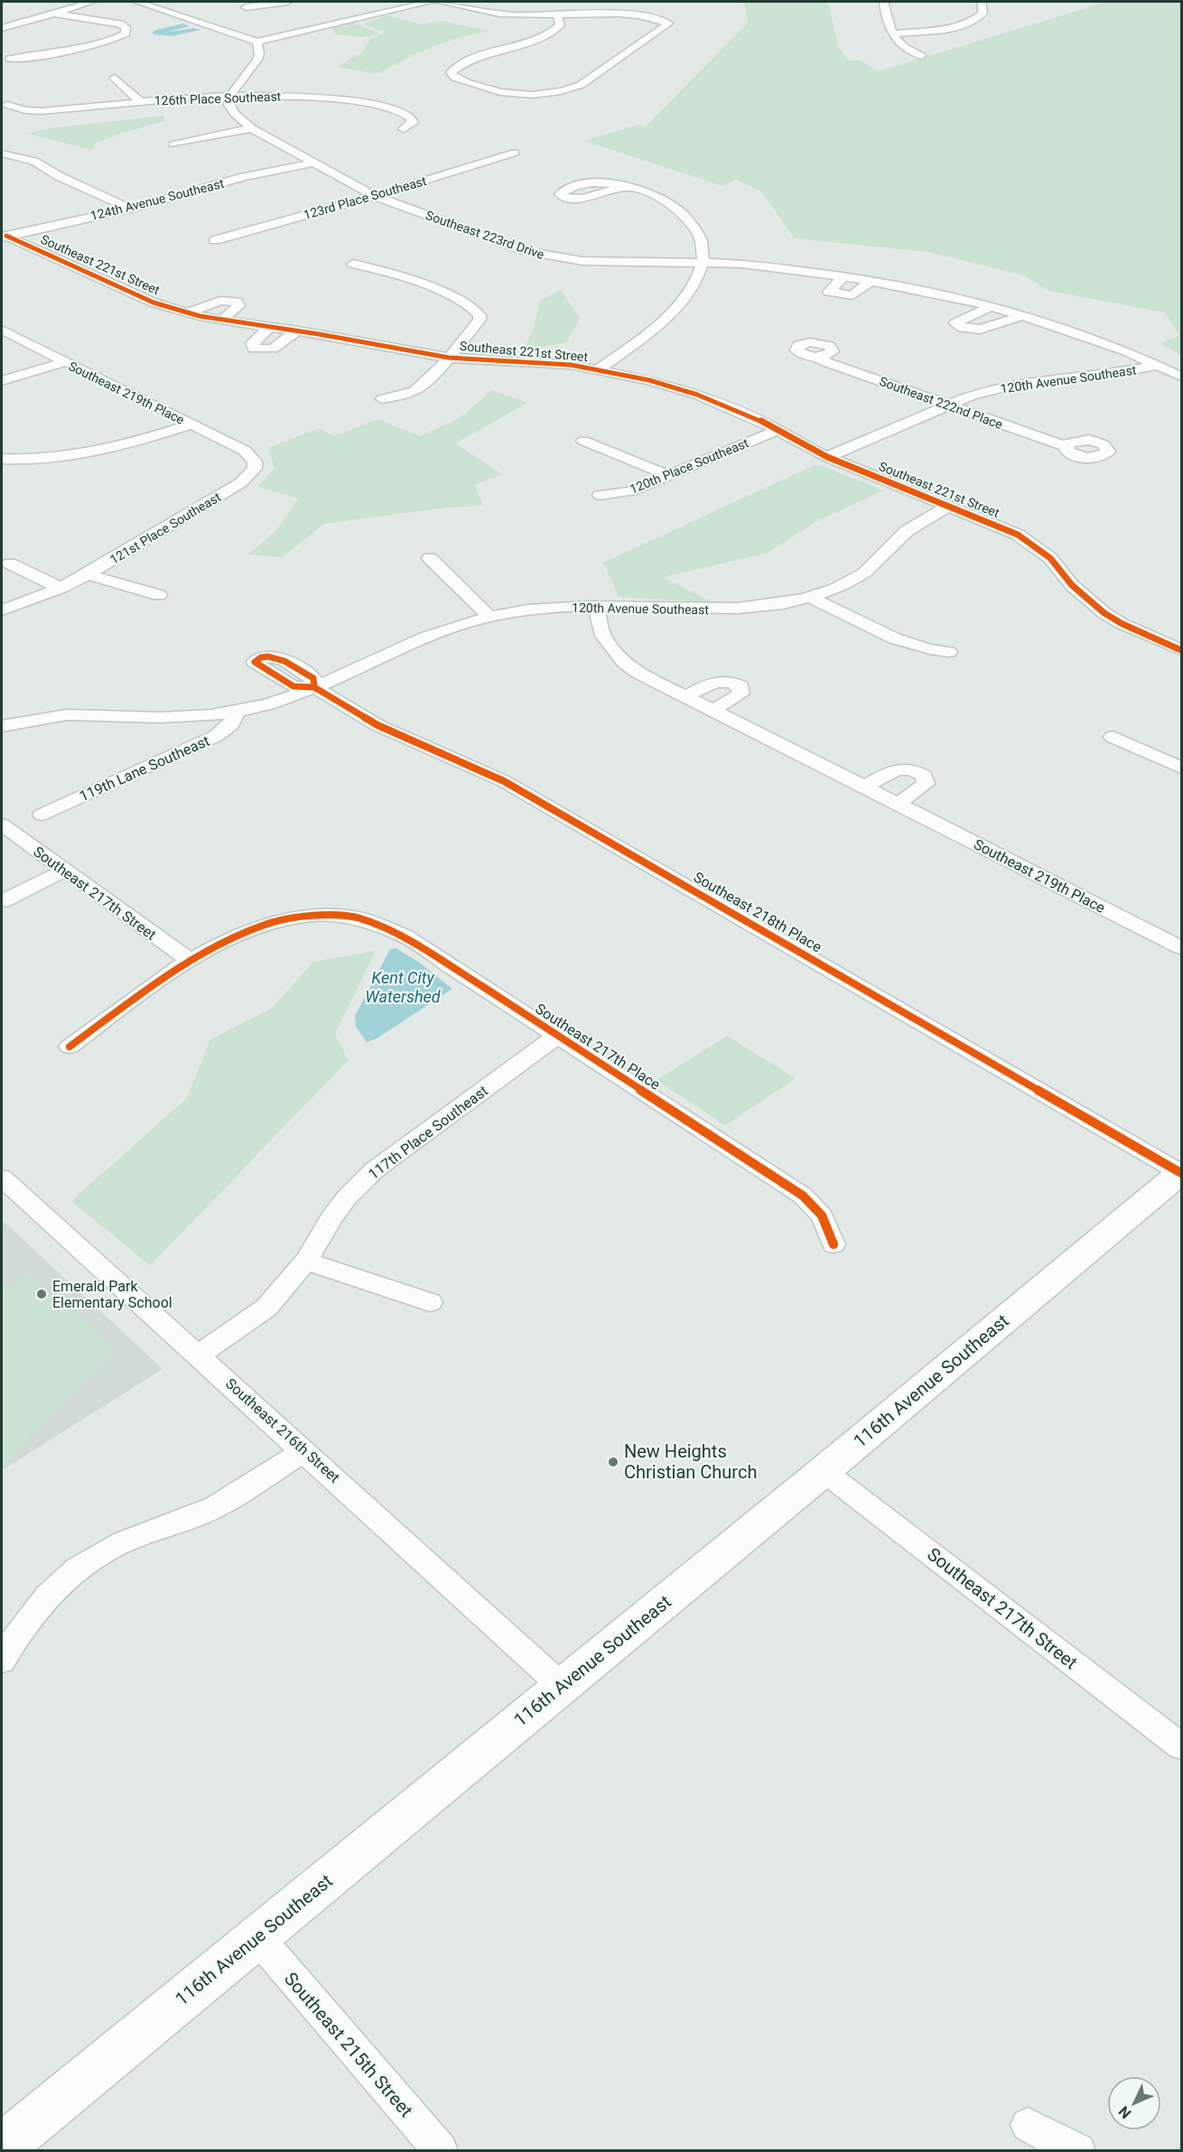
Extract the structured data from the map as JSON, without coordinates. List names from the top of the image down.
{
  "streets": {
    "main road": ["116th Avenue Southeast"],
    "street": [
      "126th Place Southeast",
      "123rd Place Southeast",
      "124th Avenue Southeast",
      "Southeast 223rd Drive",
      "Southeast 221st Street",
      "120th Avenue Southeast",
      "Southeast 219th Place",
      "Southeast 222nd Place",
      "120th Place Southeast",
      "121st Place Southeast",
      "119th Lane Southeast",
      "Southeast 217th Street",
      "Southeast 218th Place",
      "Southeast 217th Place",
      "117th Place Southeast",
      "Southeast 216th Street",
      "Southeast 215th Street"
    ]
  },
  "crossings": [
    ["126th Place Southeast", "Southeast 223rd Drive"],
    ["123rd Place Southeast", "Southeast 223rd Drive"],
    ["124th Avenue Southeast", "Southeast 223rd Drive"],
    ["124th Avenue Southeast", "Southeast 221st Street"],
    ["Southeast 223rd Drive", "120th Avenue Southeast"],
    ["Southeast 221st Street", "120th Avenue Southeast"],
    ["Southeast 221st Street", "120th Place Southeast"],
    ["120th Avenue Southeast", "Southeast 219th Place"],
    ["120th Avenue Southeast", "Southeast 222nd Place"],
    ["120th Avenue Southeast", "119th Lane Southeast"],
    ["120th Avenue Southeast", "Southeast 218th Place"],
    ["Southeast 219th Place", "121st Place Southeast"],
    ["Southeast 217th Street", "Southeast 217th Place"],
    ["Southeast 217th Street", "116th Avenue Southeast"],
    ["Southeast 218th Place", "116th Avenue Southeast"],
    ["Southeast 217th Place", "117th Place Southeast"],
    ["117th Place Southeast", "Southeast 216th Street"],
    ["116th Avenue Southeast", "Southeast 216th Street"],
    ["116th Avenue Southeast", "Southeast 215th Street"]
  ],
  "water": ["Kent City Watershed"],
  "places": ["Emerald Park Elementary School", "New Heights Christian Church"],
  "north": "bottom left"
}
